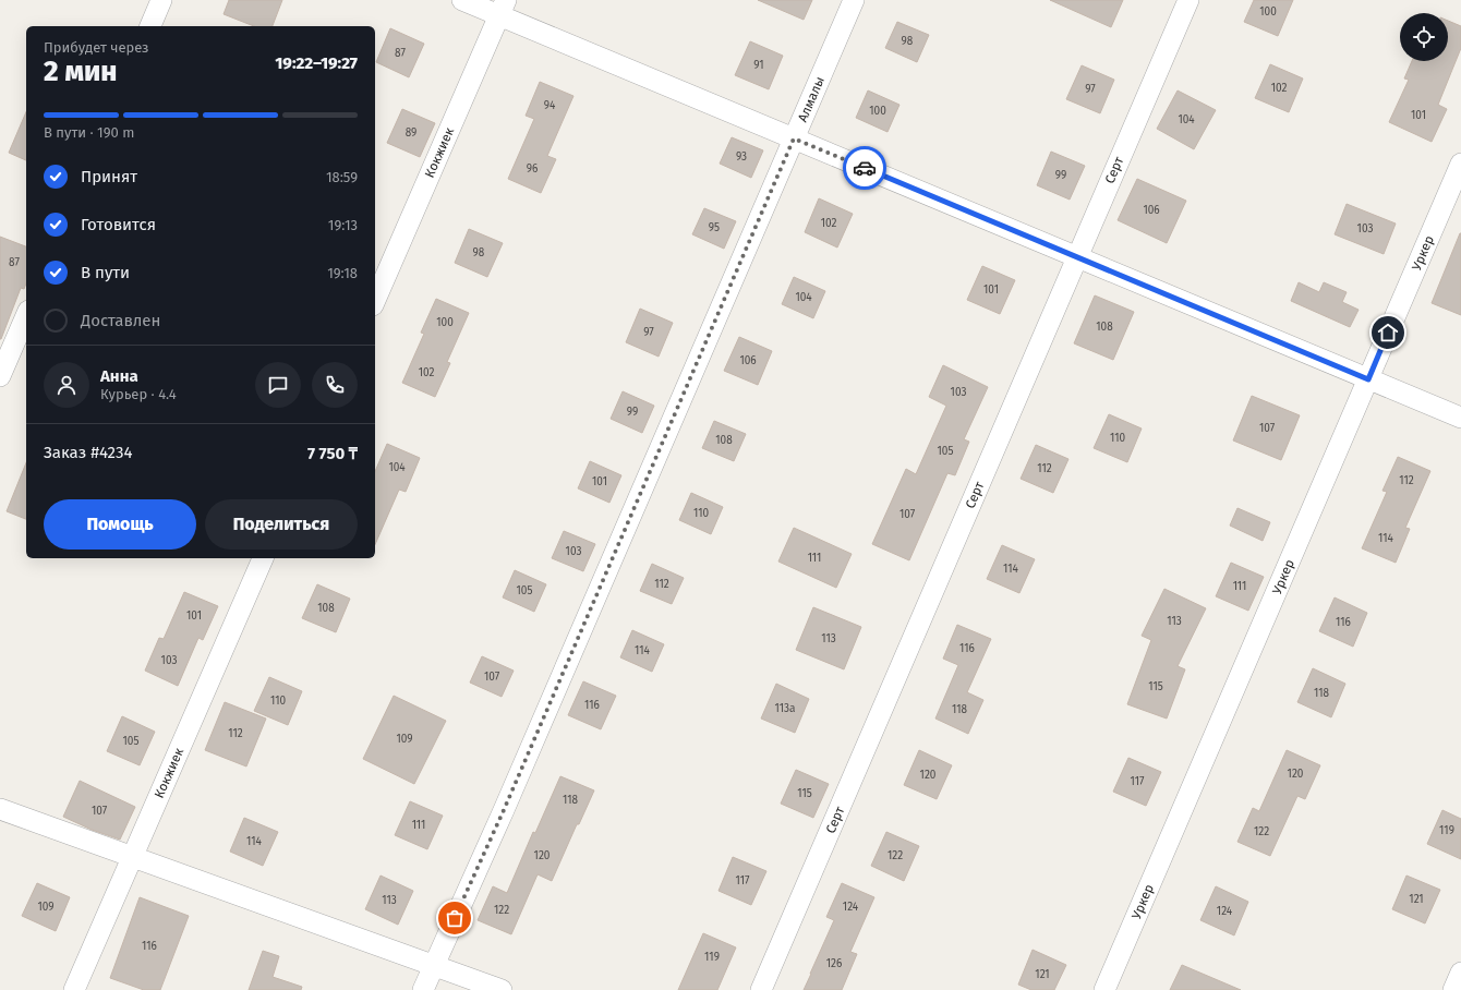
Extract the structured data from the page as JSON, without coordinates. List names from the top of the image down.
{
  "streets": {
    "street": [
      "Алмалы",
      "Кокжиек",
      "Серт",
      "Уркер"
    ]
  },
  "house_numbers": [
    "100",
    "98",
    "87",
    "91",
    "102",
    "97",
    "94",
    "100",
    "101",
    "104",
    "89",
    "93",
    "96",
    "99",
    "106",
    "102",
    "95",
    "103",
    "98",
    "87",
    "101",
    "104",
    "100",
    "108",
    "97",
    "106",
    "102",
    "103",
    "99",
    "107",
    "110",
    "108",
    "105",
    "104",
    "112",
    "112",
    "101",
    "110",
    "107",
    "114",
    "103",
    "111",
    "114",
    "112",
    "111",
    "105",
    "108",
    "101",
    "113",
    "116",
    "113",
    "116",
    "114",
    "103",
    "107",
    "115",
    "118",
    "110",
    "116",
    "113а",
    "118",
    "112",
    "109",
    "105",
    "120",
    "120",
    "117",
    "115",
    "118",
    "107",
    "111",
    "119",
    "122",
    "114",
    "120",
    "122",
    "117",
    "121",
    "113",
    "109",
    "124",
    "122",
    "124",
    "116",
    "119",
    "126",
    "121"
  ],
  "page": {
    "heading": ["2 мин", "Прибудет через", "19:22–19:27"],
    "panel": [
      "Анна",
      "Курьер · 4.4",
      "Заказ #4234",
      "7 750 ₸"
    ],
    "bar": "В пути · 190 m",
    "list": [
      ["Принят", "18:59"],
      ["Готовится", "19:13"],
      ["В пути", "19:18"],
      "Доставлен"
    ],
    "buttons": ["Помощь", "Поделиться"]
  }
}
